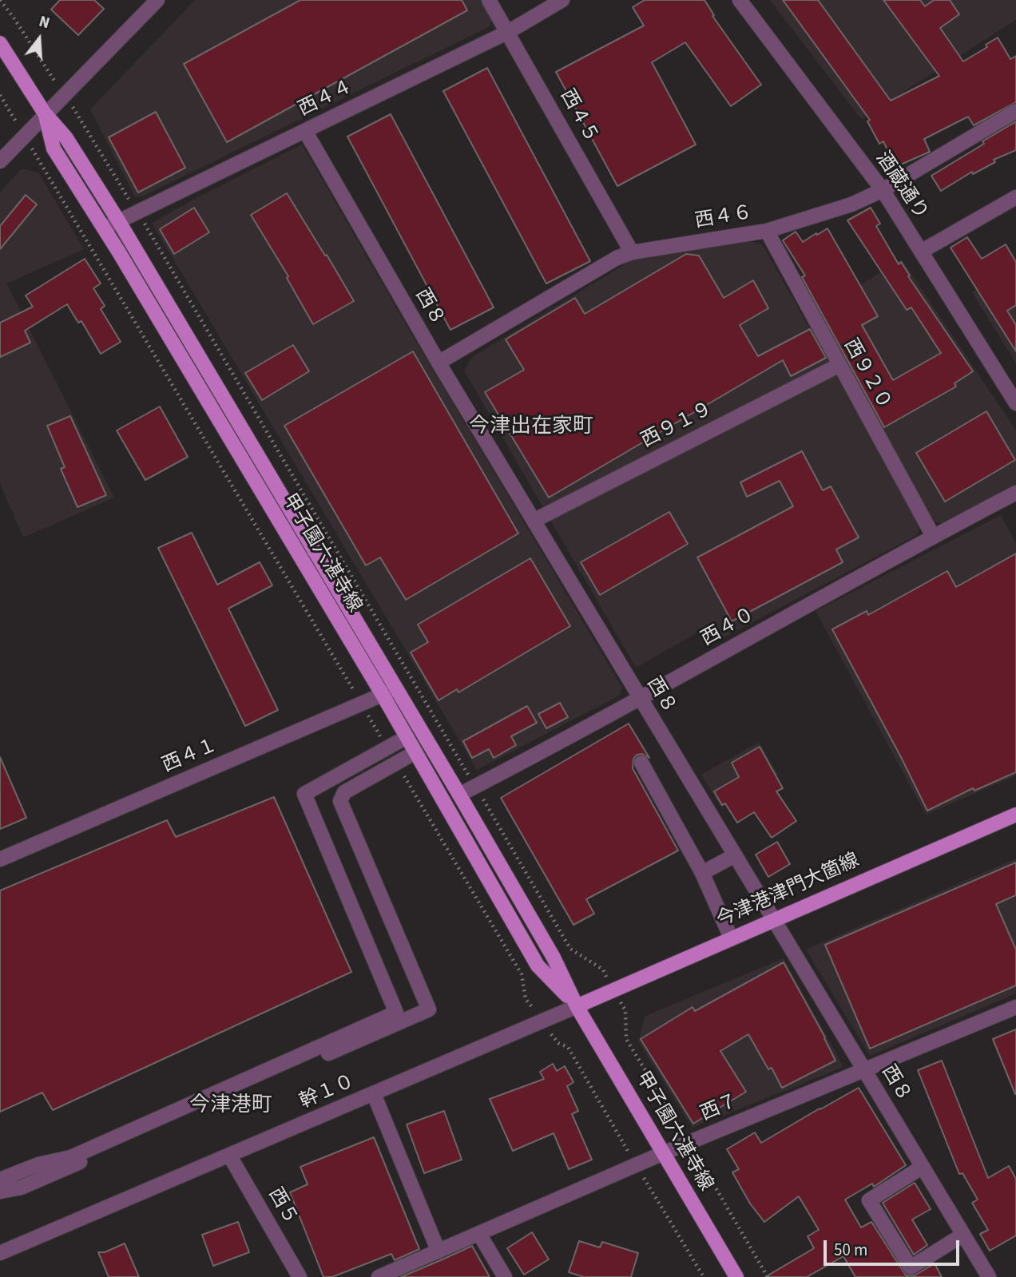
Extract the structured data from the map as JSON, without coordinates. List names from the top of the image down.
{
  "streets": {
    "main road": ["甲子園六湛寺線", "今津港津門大箇線"],
    "street": [
      "西４４",
      "西４５",
      "酒蔵通り",
      "西４６",
      "西８",
      "西９２０",
      "西９１９",
      "西４０",
      "西４１",
      "幹１０",
      "西７",
      "西５"
    ]
  },
  "crossings": [
    ["西４４", "西４５"],
    ["西４４", "西８"],
    ["西４４", "甲子園六湛寺線"],
    ["西４５", "西４６"],
    ["酒蔵通り", "西４６"],
    ["西４６", "西８"],
    ["西４６", "西９２０"],
    ["西８", "西９１９"],
    ["西８", "西４０"],
    ["西８", "今津港津門大箇線"],
    ["西８", "西７"],
    ["西９２０", "西９１９"],
    ["西９２０", "西４０"],
    ["甲子園六湛寺線", "西４０"],
    ["甲子園六湛寺線", "西４１"],
    ["甲子園六湛寺線", "今津港津門大箇線"],
    ["甲子園六湛寺線", "幹１０"],
    ["甲子園六湛寺線", "西７"],
    ["今津港津門大箇線", "幹１０"],
    ["幹１０", "西５"]
  ],
  "districts": ["今津出在家町", "今津港町"],
  "scale_bar": "50 m",
  "north": "top"
}
